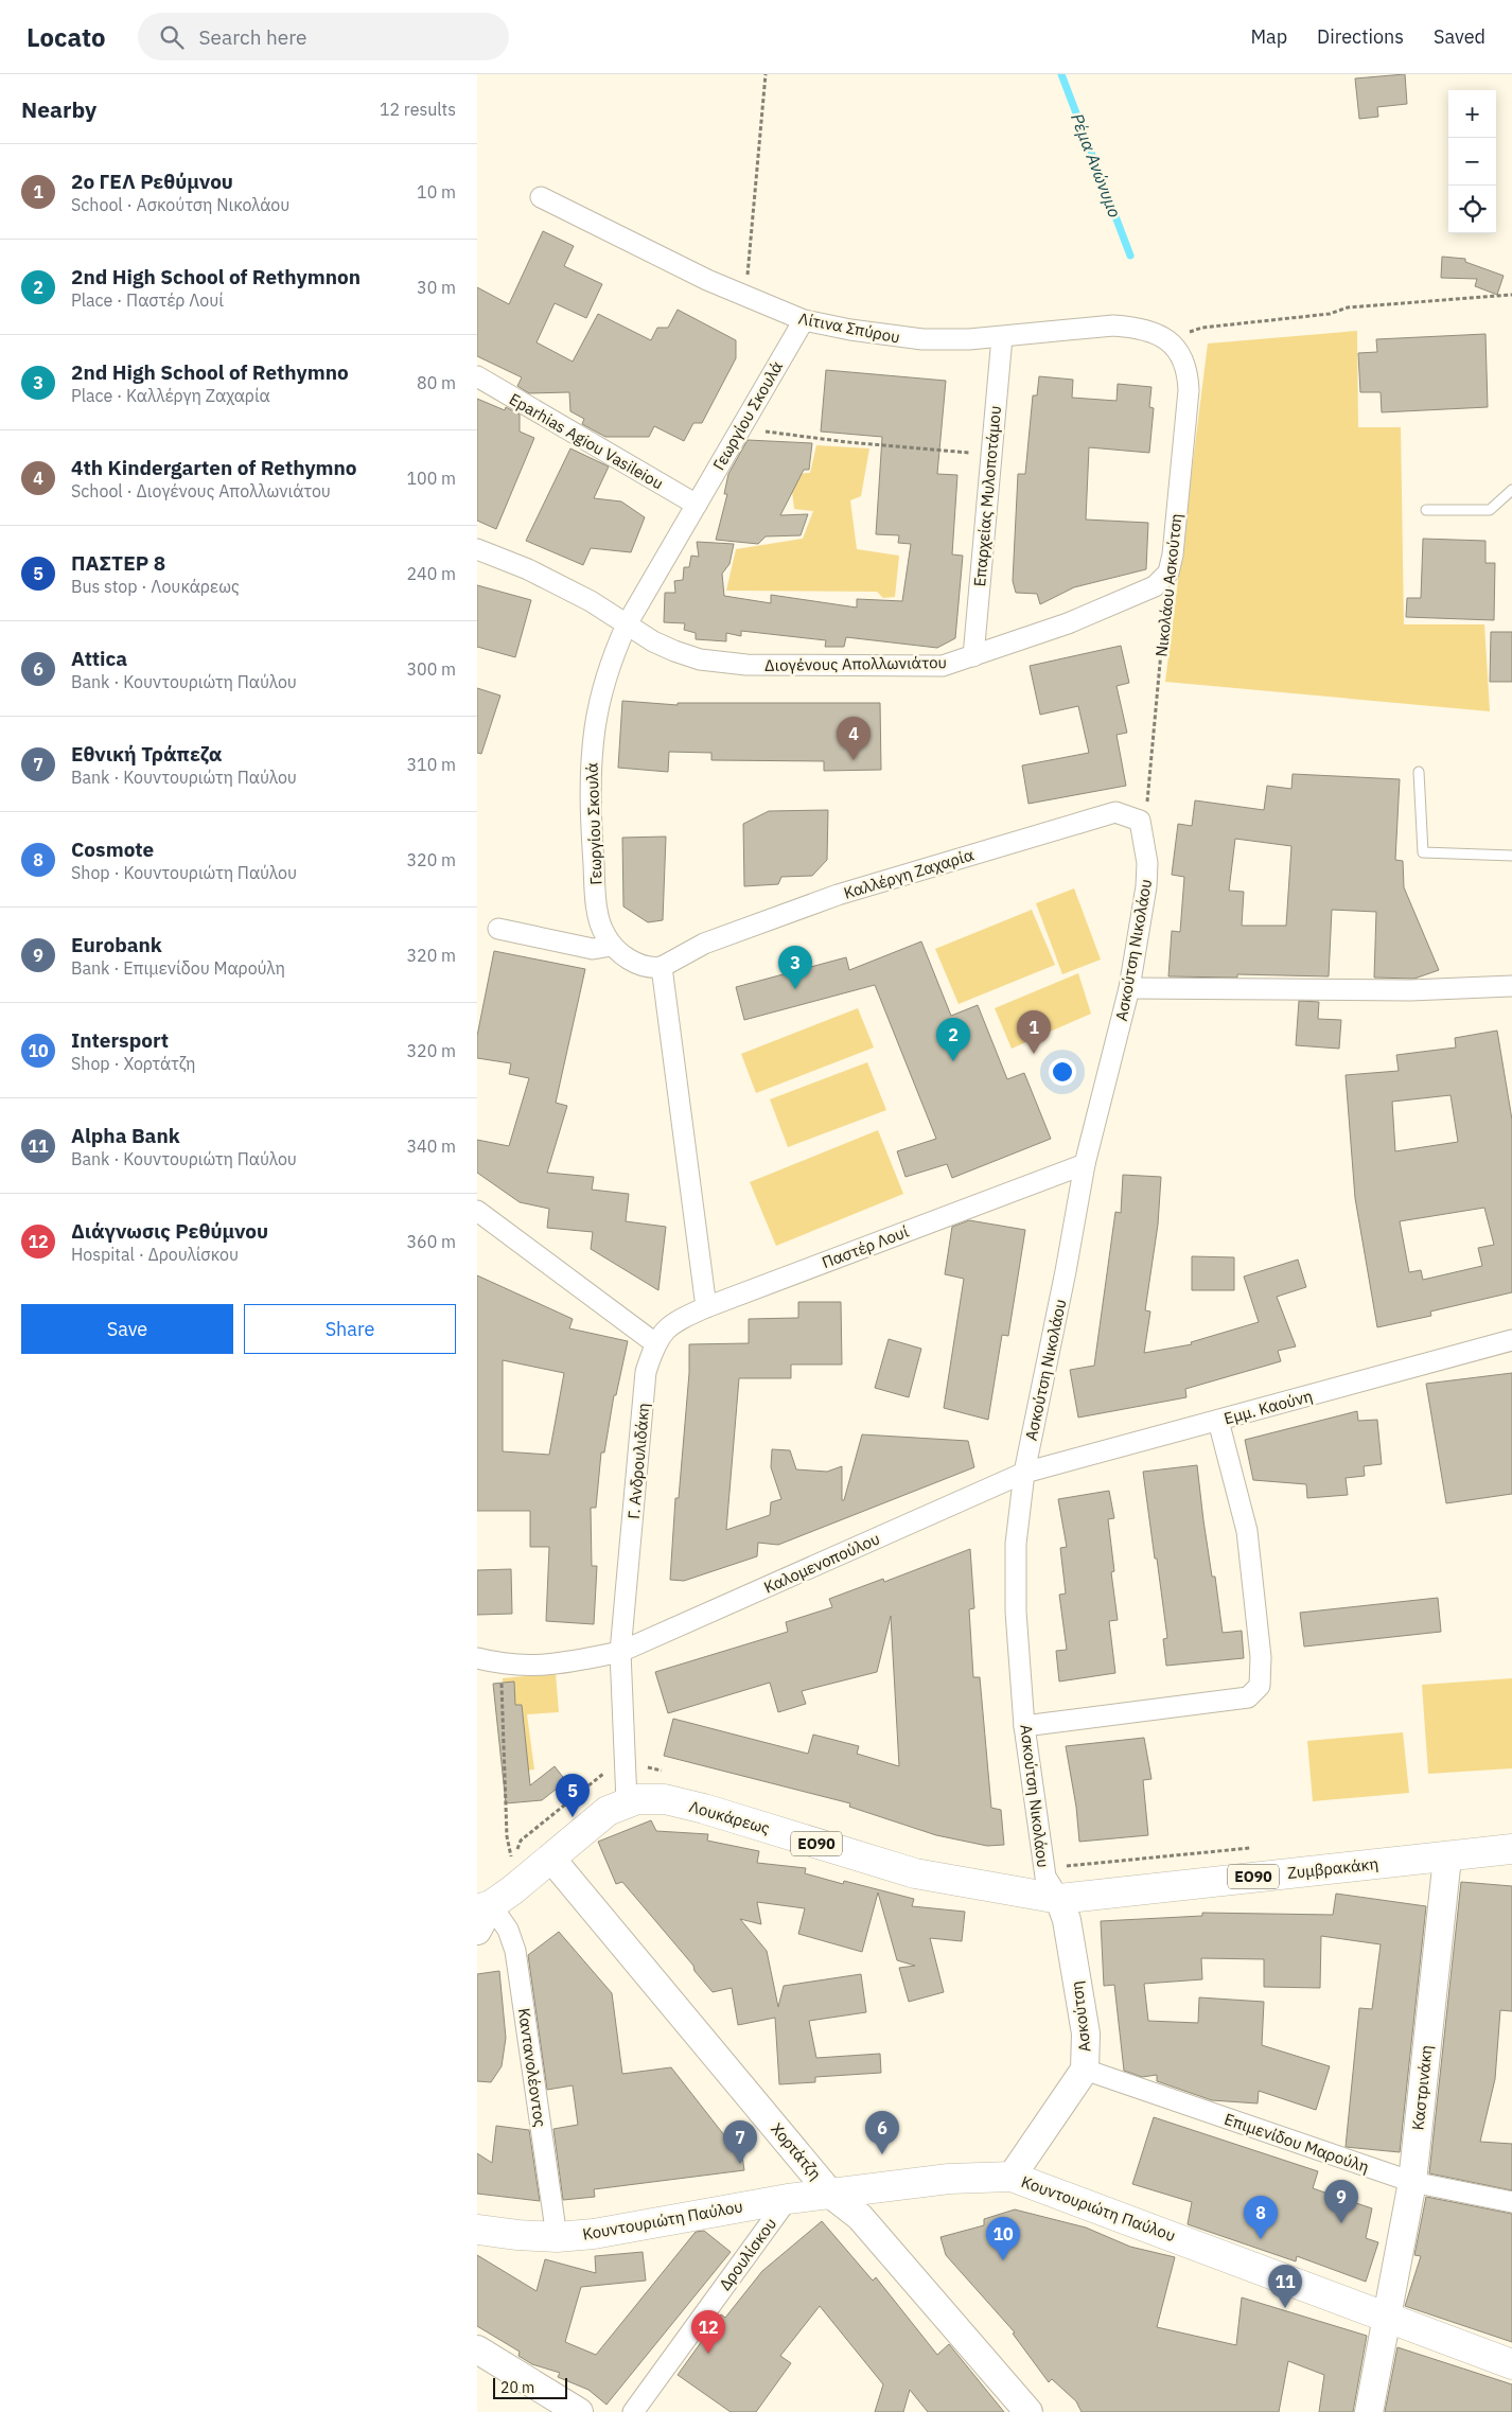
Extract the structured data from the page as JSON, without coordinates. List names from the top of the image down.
{
  "streets": {
    "main road": [
      "Λουκάρεως",
      "ΕΟ90",
      "Ζυμβρακάκη",
      "Κουντουριώτη Παύλου"
    ],
    "street": [
      "Λίτινα Σπύρου",
      "Γεωργίου Σκουλά",
      "Eparhias Agiou Vasileiou",
      "Επαρχείας Μυλοποτάμου",
      "Νικολάου Ασκούτση",
      "Διογένους Απολλωνιάτου",
      "Καλλέργη Ζαχαρία",
      "Ασκούτση Νικολάου",
      "Παστέρ Λουί",
      "Εμμ. Καούνη",
      "Γ. Ανδρουλιδάκη",
      "Καλομενοπούλου",
      "Ασκούτση",
      "Καντανολέοντος",
      "Καστρινάκη",
      "Επιμενίδου Μαρούλη",
      "Χορτάτζη",
      "Δρουλίσκου"
    ]
  },
  "crossings": [
    ["Λίτινα Σπύρου", "Γεωργίου Σκουλά"],
    ["Λίτινα Σπύρου", "Επαρχείας Μυλοποτάμου"],
    ["Λίτινα Σπύρου", "Νικολάου Ασκούτση"],
    ["Γεωργίου Σκουλά", "Eparhias Agiou Vasileiou"],
    ["Γεωργίου Σκουλά", "Διογένους Απολλωνιάτου"],
    ["Γεωργίου Σκουλά", "Καλλέργη Ζαχαρία"],
    ["Επαρχείας Μυλοποτάμου", "Διογένους Απολλωνιάτου"],
    ["Νικολάου Ασκούτση", "Διογένους Απολλωνιάτου"],
    ["Νικολάου Ασκούτση", "Καλλέργη Ζαχαρία"],
    ["Νικολάου Ασκούτση", "Ασκούτση Νικολάου"],
    ["Καλλέργη Ζαχαρία", "Ασκούτση Νικολάου"],
    ["Ασκούτση Νικολάου", "Παστέρ Λουί"],
    ["Ασκούτση Νικολάου", "Εμμ. Καούνη"],
    ["Ασκούτση Νικολάου", "Καλομενοπούλου"],
    ["Ασκούτση Νικολάου", "Λουκάρεως"],
    ["Ασκούτση Νικολάου", "Ζυμβρακάκη"],
    ["Ασκούτση Νικολάου", "Ασκούτση"],
    ["Παστέρ Λουί", "Γ. Ανδρουλιδάκη"],
    ["Εμμ. Καούνη", "Καλομενοπούλου"],
    ["Γ. Ανδρουλιδάκη", "Καλομενοπούλου"],
    ["Γ. Ανδρουλιδάκη", "Λουκάρεως"],
    ["Λουκάρεως", "Ζυμβρακάκη"],
    ["Λουκάρεως", "Ασκούτση"],
    ["Λουκάρεως", "Καντανολέοντος"],
    ["Λουκάρεως", "Χορτάτζη"],
    ["Ζυμβρακάκη", "Ασκούτση"],
    ["Ζυμβρακάκη", "Καστρινάκη"],
    ["Ασκούτση", "Επιμενίδου Μαρούλη"],
    ["Ασκούτση", "Κουντουριώτη Παύλου"],
    ["Καντανολέοντος", "Κουντουριώτη Παύλου"],
    ["Καστρινάκη", "Επιμενίδου Μαρούλη"],
    ["Καστρινάκη", "Κουντουριώτη Παύλου"],
    ["Χορτάτζη", "Κουντουριώτη Παύλου"],
    ["Κουντουριώτη Παύλου", "Δρουλίσκου"]
  ],
  "water": ["Ρέμα Ανώνυμο"],
  "scale_bar": "20 m",
  "page": {
    "header": "Locato",
    "search": "Search here",
    "nav": ["Map", "Directions", "Saved"],
    "heading": ["Nearby", "12 results"],
    "map_buttons": ["+", "−"],
    "list": [
      {
        "mark": "1",
        "name": "2ο ΓΕΛ Ρεθύμνου",
        "note": "School · Ασκούτση Νικολάου",
        "value": "10 m"
      },
      {
        "mark": "2",
        "name": "2nd High School of Rethymnon",
        "note": "Place · Παστέρ Λουί",
        "value": "30 m"
      },
      {
        "mark": "3",
        "name": "2nd High School of Rethymno",
        "note": "Place · Καλλέργη Ζαχαρία",
        "value": "80 m"
      },
      {
        "mark": "4",
        "name": "4th Kindergarten of Rethymno",
        "note": "School · Διογένους Απολλωνιάτου",
        "value": "100 m"
      },
      {
        "mark": "5",
        "name": "ΠΑΣΤΕΡ 8",
        "note": "Bus stop · Λουκάρεως",
        "value": "240 m"
      },
      {
        "mark": "6",
        "name": "Attica",
        "note": "Bank · Κουντουριώτη Παύλου",
        "value": "300 m"
      },
      {
        "mark": "7",
        "name": "Εθνική Τράπεζα",
        "note": "Bank · Κουντουριώτη Παύλου",
        "value": "310 m"
      },
      {
        "mark": "8",
        "name": "Cosmote",
        "note": "Shop · Κουντουριώτη Παύλου",
        "value": "320 m"
      },
      {
        "mark": "9",
        "name": "Eurobank",
        "note": "Bank · Επιμενίδου Μαρούλη",
        "value": "320 m"
      },
      {
        "mark": "10",
        "name": "Intersport",
        "note": "Shop · Χορτάτζη",
        "value": "320 m"
      },
      {
        "mark": "11",
        "name": "Alpha Bank",
        "note": "Bank · Κουντουριώτη Παύλου",
        "value": "340 m"
      },
      {
        "mark": "12",
        "name": "Διάγνωσις Ρεθύμνου",
        "note": "Hospital · Δρουλίσκου",
        "value": "360 m"
      }
    ],
    "pins": [
      "4",
      "3",
      "1",
      "2",
      "5",
      "6",
      "7",
      "9",
      "8",
      "10",
      "11",
      "12"
    ],
    "buttons": ["Save", "Share"],
    "scale": "20 m"
  }
}
